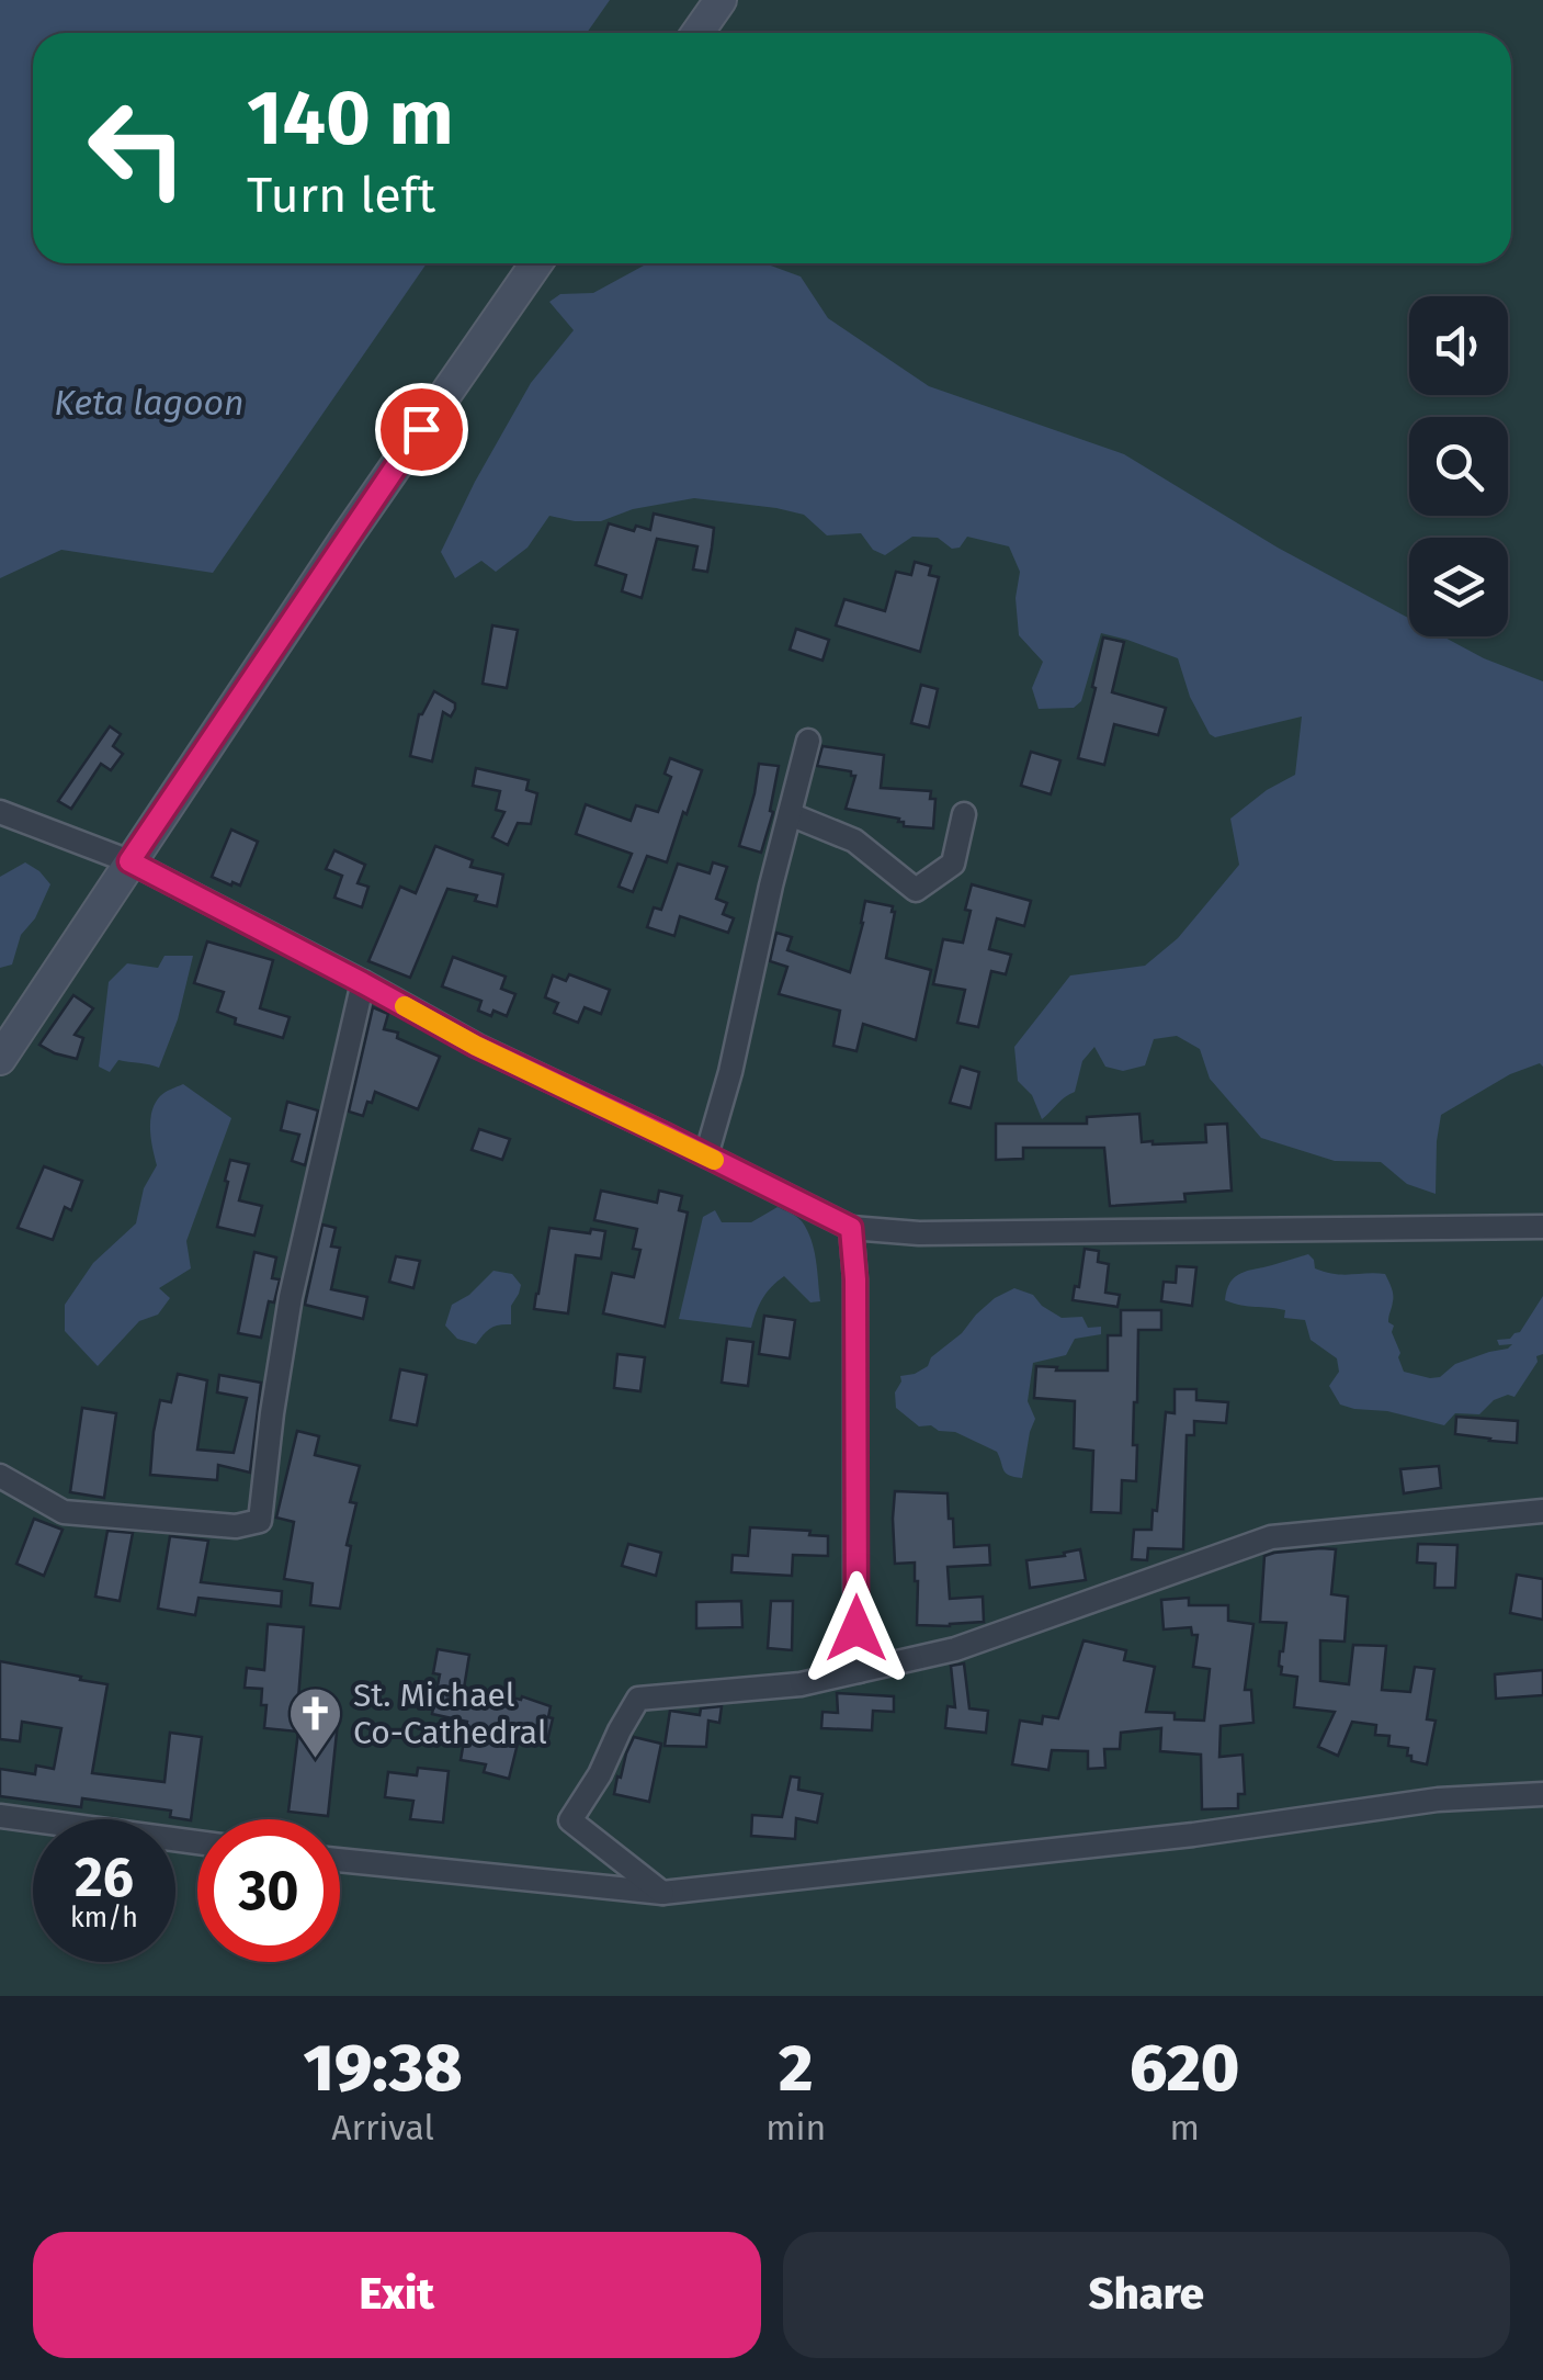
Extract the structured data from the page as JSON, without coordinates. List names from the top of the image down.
{
  "water": ["Keta lagoon"],
  "places": {
    "church": ["St. Michael Co-Cathedral"]
  },
  "page": {
    "turn": ["140 m", "Turn left"],
    "speed": "26 km/h",
    "limit": "30",
    "eta": [
      "19:38",
      "Arrival",
      "2",
      "min",
      "620",
      "m"
    ],
    "buttons": ["Exit", "Share"]
  }
}
